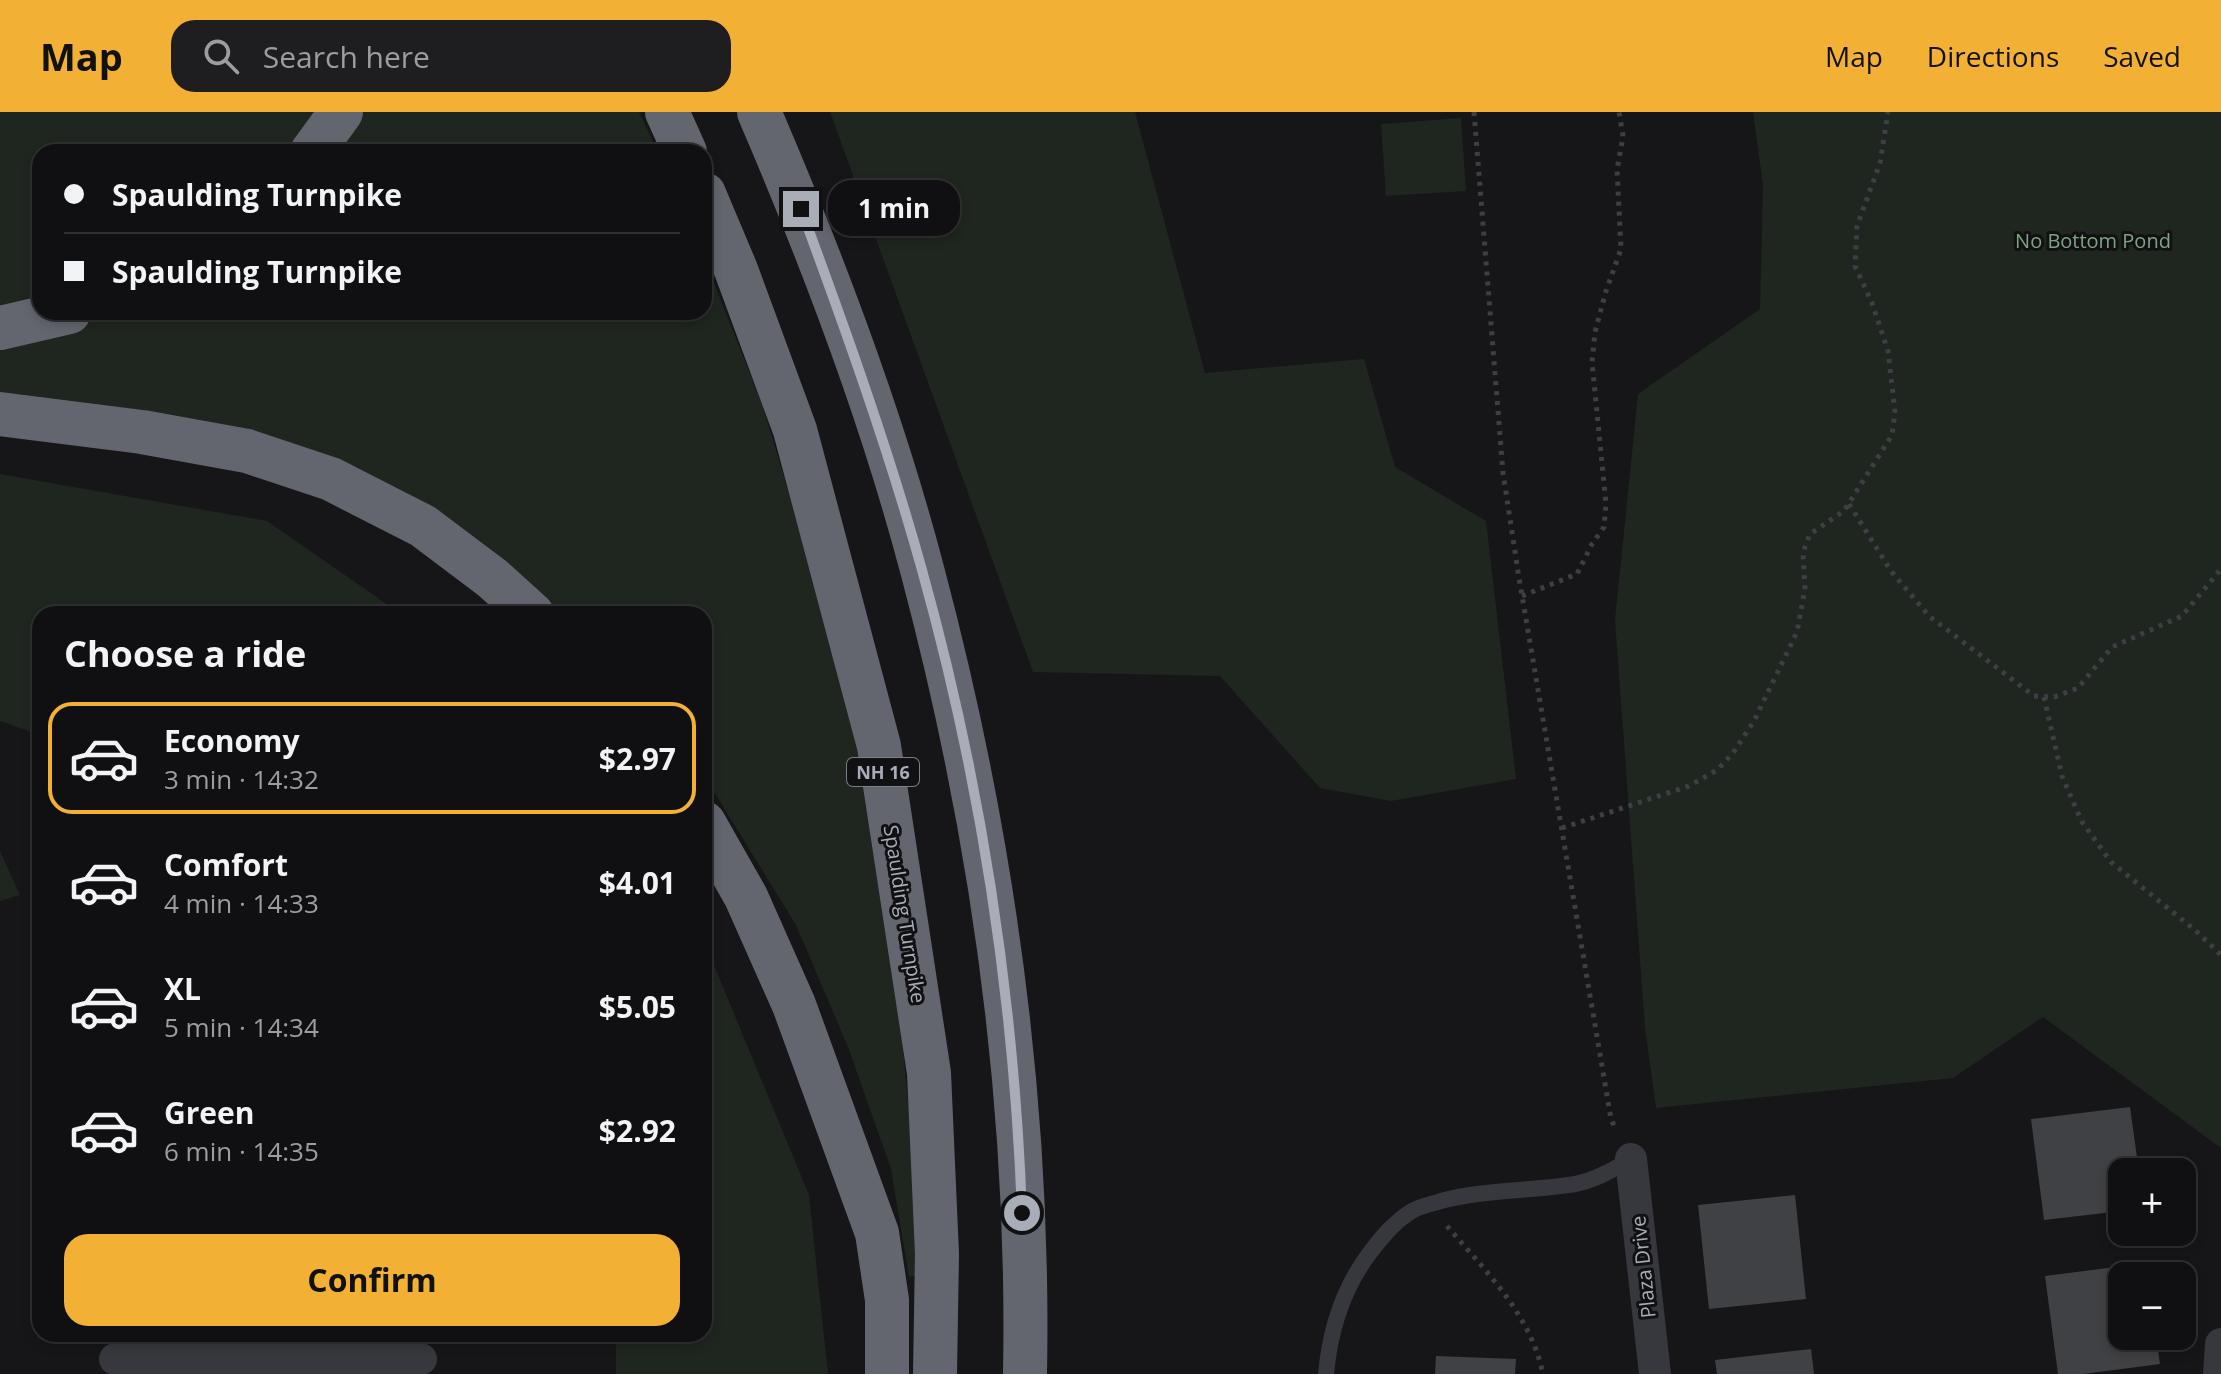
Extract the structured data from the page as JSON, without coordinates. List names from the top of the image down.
{
  "streets": {
    "highway": ["NH 16", "Spaulding Turnpike"],
    "street": ["Plaza Drive"]
  },
  "parks": ["No Bottom Pond"],
  "page": {
    "header": "Map",
    "search": "Search here",
    "nav": ["Map", "Directions", "Saved"],
    "banner": ["Spaulding Turnpike", "Spaulding Turnpike"],
    "bubble": "1 min",
    "heading": "Choose a ride",
    "list": [
      {
        "name": "Economy",
        "note": "3 min · 14:32",
        "value": "$2.97"
      },
      {
        "name": "Comfort",
        "note": "4 min · 14:33",
        "value": "$4.01"
      },
      {
        "name": "XL",
        "note": "5 min · 14:34",
        "value": "$5.05"
      },
      {
        "name": "Green",
        "note": "6 min · 14:35",
        "value": "$2.92"
      }
    ],
    "map_buttons": ["+", "−"],
    "buttons": "Confirm"
  }
}
